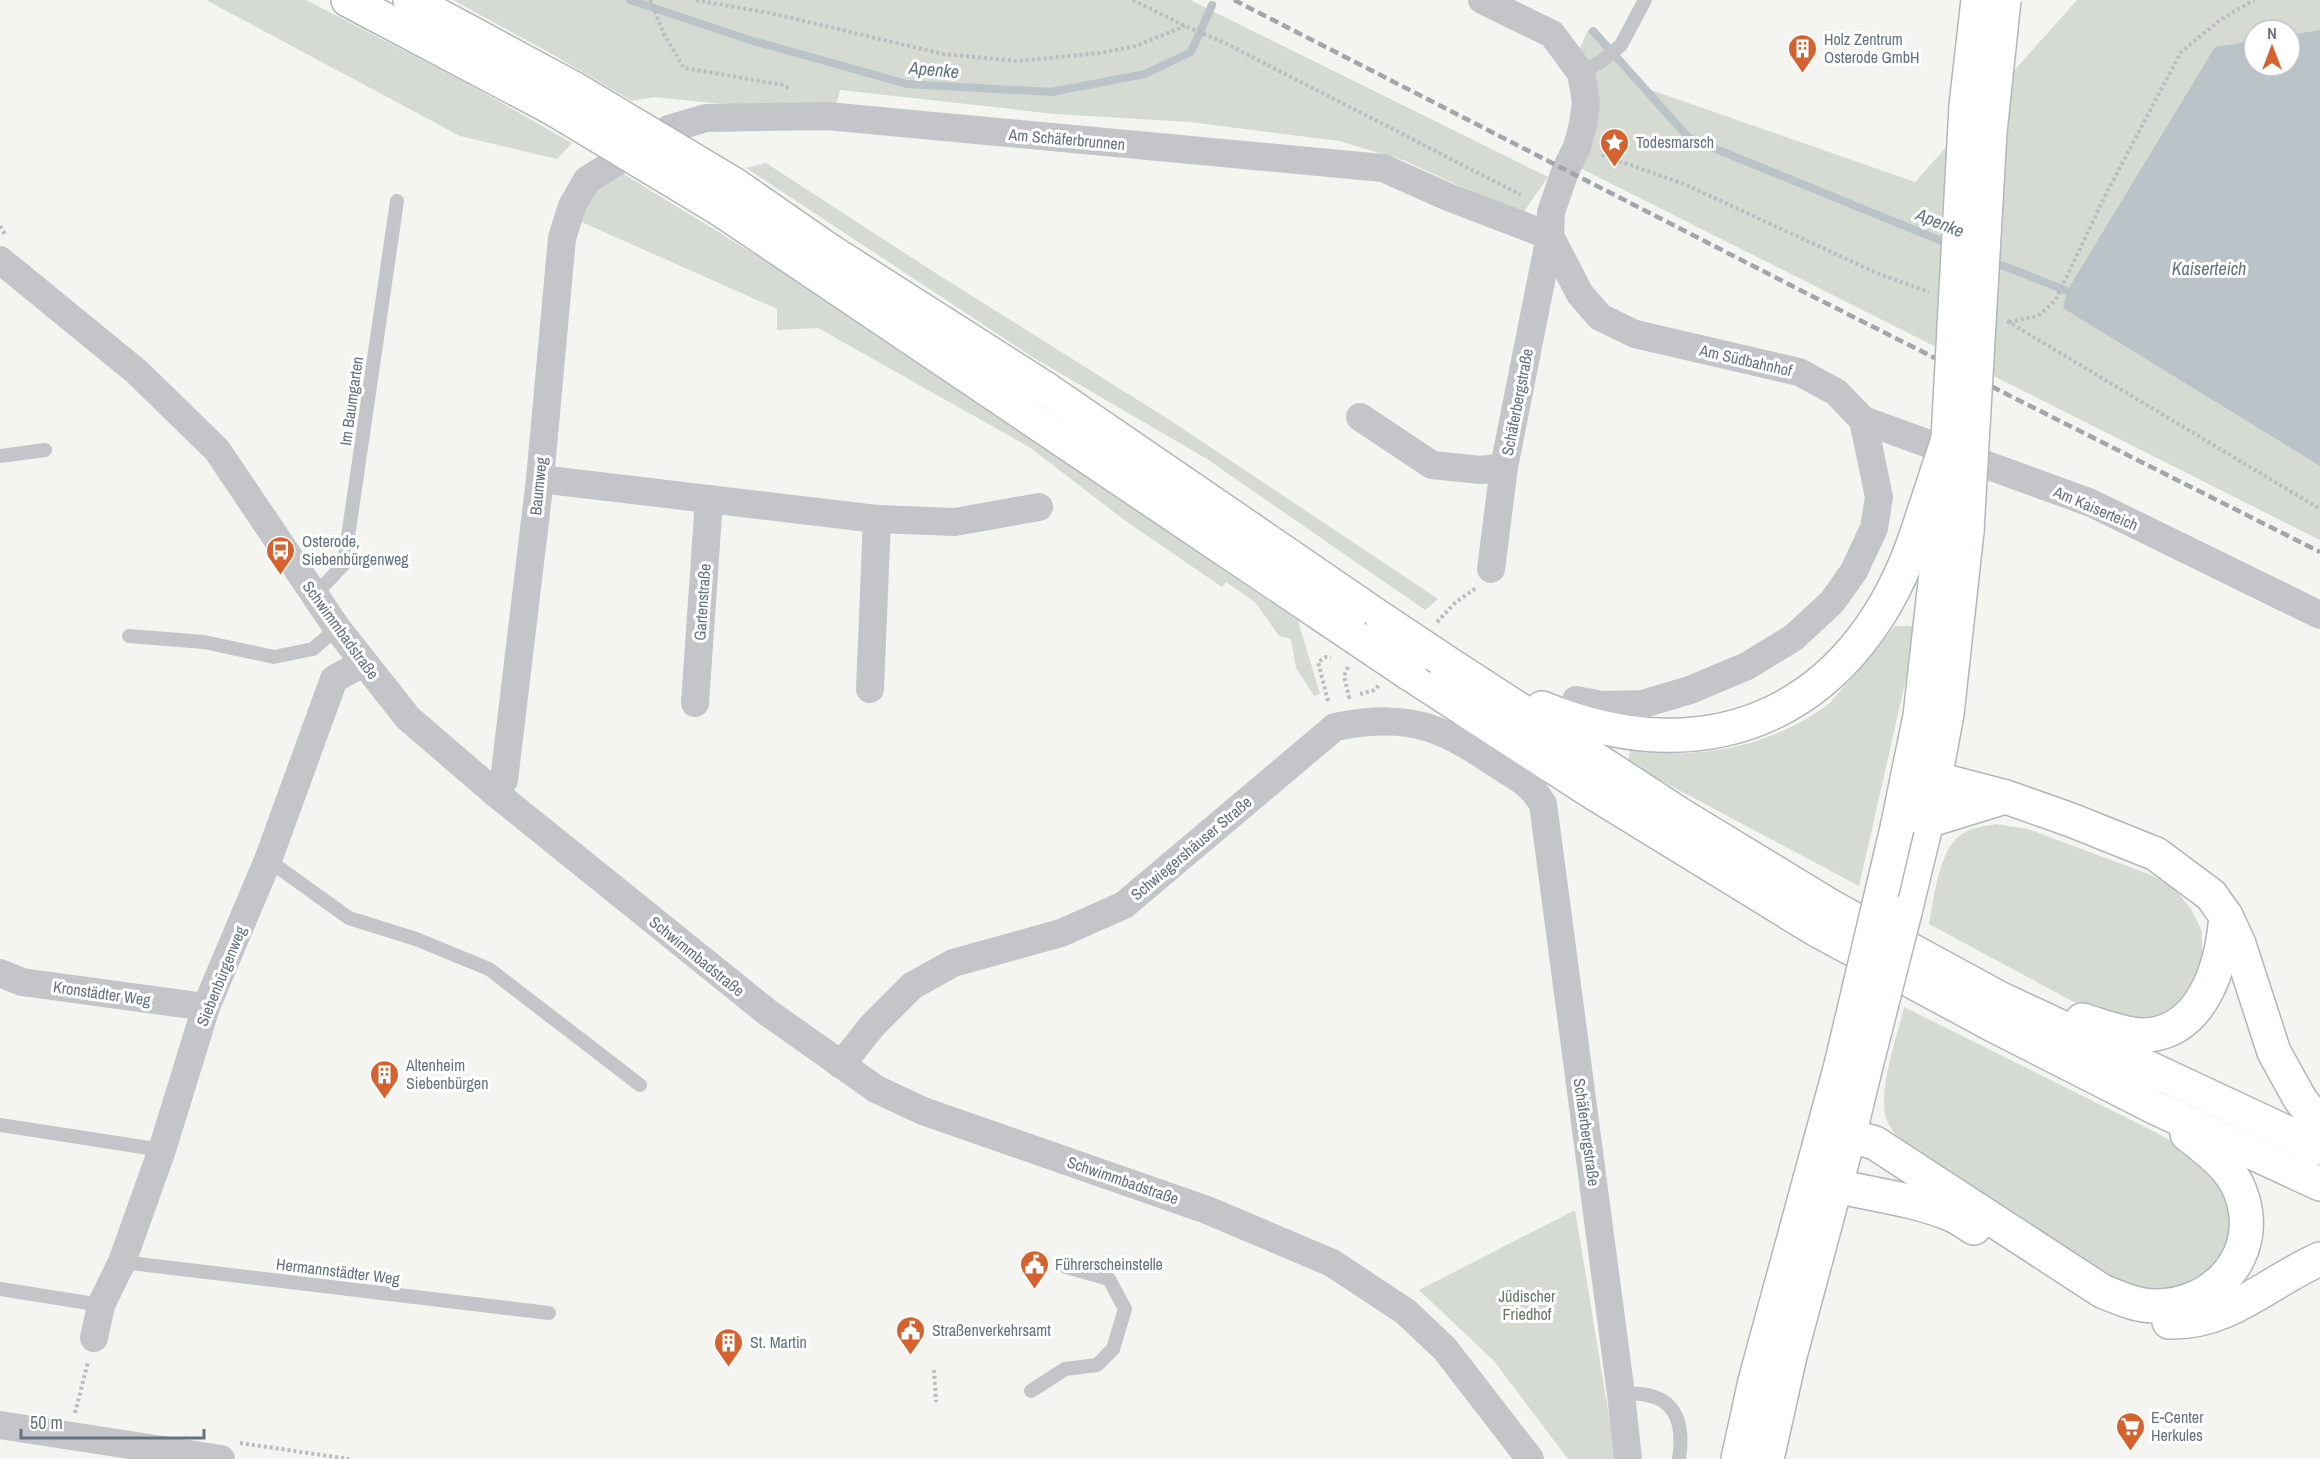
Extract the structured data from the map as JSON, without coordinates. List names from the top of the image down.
{
  "streets": {
    "street": [
      "Am Schäferbrunnen",
      "Am Südbahnhof",
      "Schäferbergstraße",
      "Baumweg",
      "Am Kaiserteich",
      "Gartenstraße",
      "Schwimmbadstraße",
      "Schwiegershäuser Straße",
      "Siebenbürgenweg",
      "Kronstädter Weg"
    ],
    "lane": ["Im Baumgarten", "Hermannstädter Weg"]
  },
  "crossings": [
    ["Am Schäferbrunnen", "Am Südbahnhof"],
    ["Am Schäferbrunnen", "Schäferbergstraße"],
    ["Am Schäferbrunnen", "Baumweg"],
    ["Am Südbahnhof", "Schäferbergstraße"],
    ["Am Südbahnhof", "Am Kaiserteich"],
    ["Im Baumgarten", "Schwimmbadstraße"],
    ["Schäferbergstraße", "Schwiegershäuser Straße"],
    ["Baumweg", "Schwimmbadstraße"],
    ["Schwimmbadstraße", "Schwiegershäuser Straße"],
    ["Schwimmbadstraße", "Siebenbürgenweg"],
    ["Siebenbürgenweg", "Kronstädter Weg"],
    ["Siebenbürgenweg", "Hermannstädter Weg"]
  ],
  "water": ["Apenke", "Kaiserteich"],
  "parks": ["Jüdischer Friedhof"],
  "places": {
    "building": ["Holz Zentrum Osterode GmbH", "Altenheim Siebenbürgen", "St. Martin"],
    "place": ["Todesmarsch"],
    "bus stop": ["Osterode, Siebenbürgenweg"],
    "public building": ["Führerscheinstelle", "Straßenverkehrsamt"],
    "supermarket": ["E-Center Herkules"]
  },
  "scale_bar": "50 m",
  "north": "top"
}
